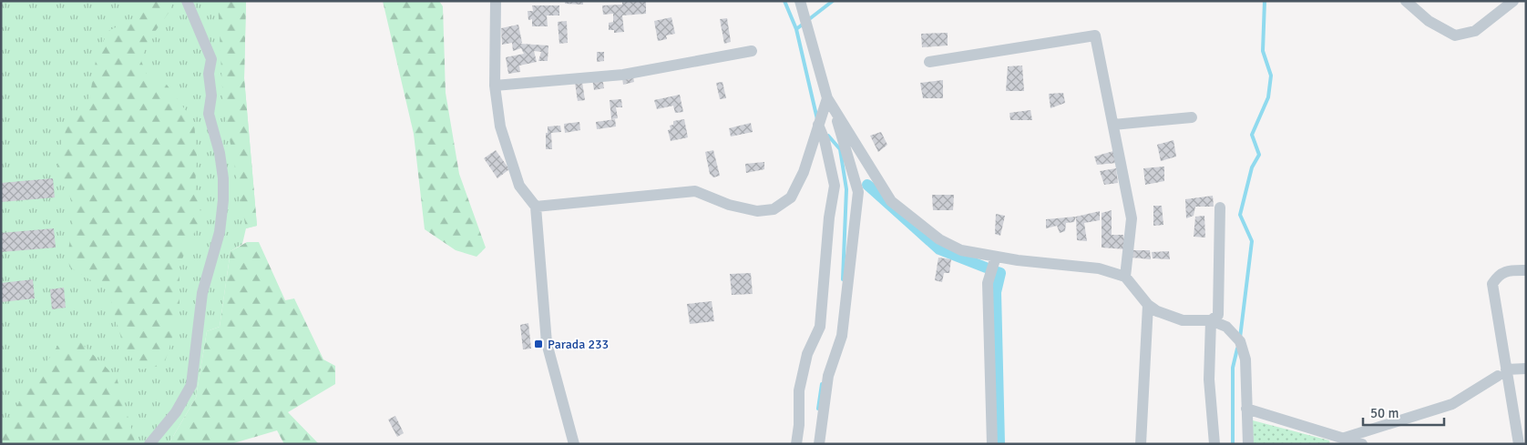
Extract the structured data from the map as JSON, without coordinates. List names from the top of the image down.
{
  "places": {
    "transit": ["Parada 233"]
  },
  "scale_bar": "50 m"
}
